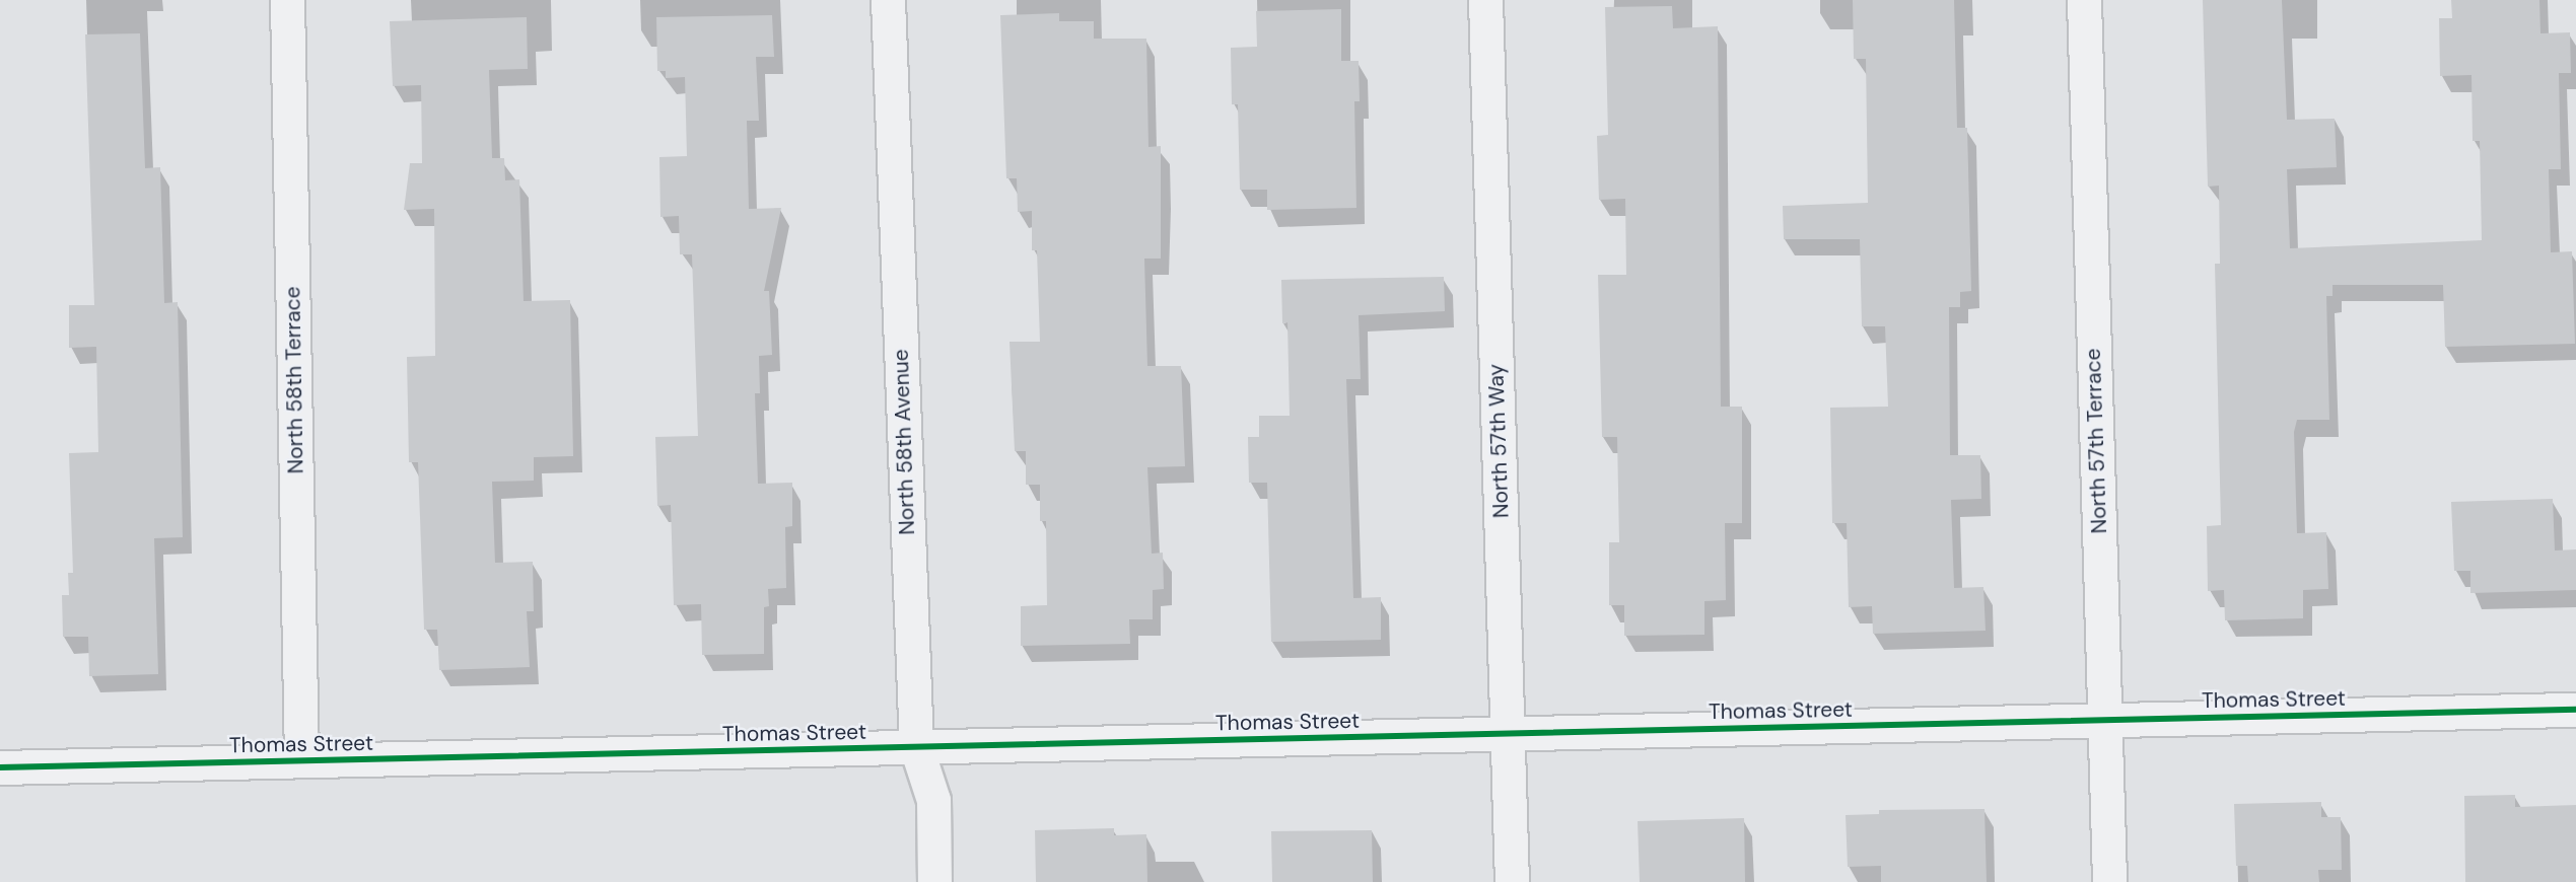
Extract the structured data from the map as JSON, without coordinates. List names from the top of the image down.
{
  "streets": {
    "street": [
      "North 58th Terrace",
      "North 57th Way",
      "North 57th Terrace",
      "North 58th Avenue",
      "Thomas Street"
    ]
  },
  "crossings": [
    ["North 58th Terrace", "Thomas Street"],
    ["North 57th Way", "Thomas Street"],
    ["North 57th Terrace", "Thomas Street"],
    ["North 58th Avenue", "Thomas Street"]
  ]
}
